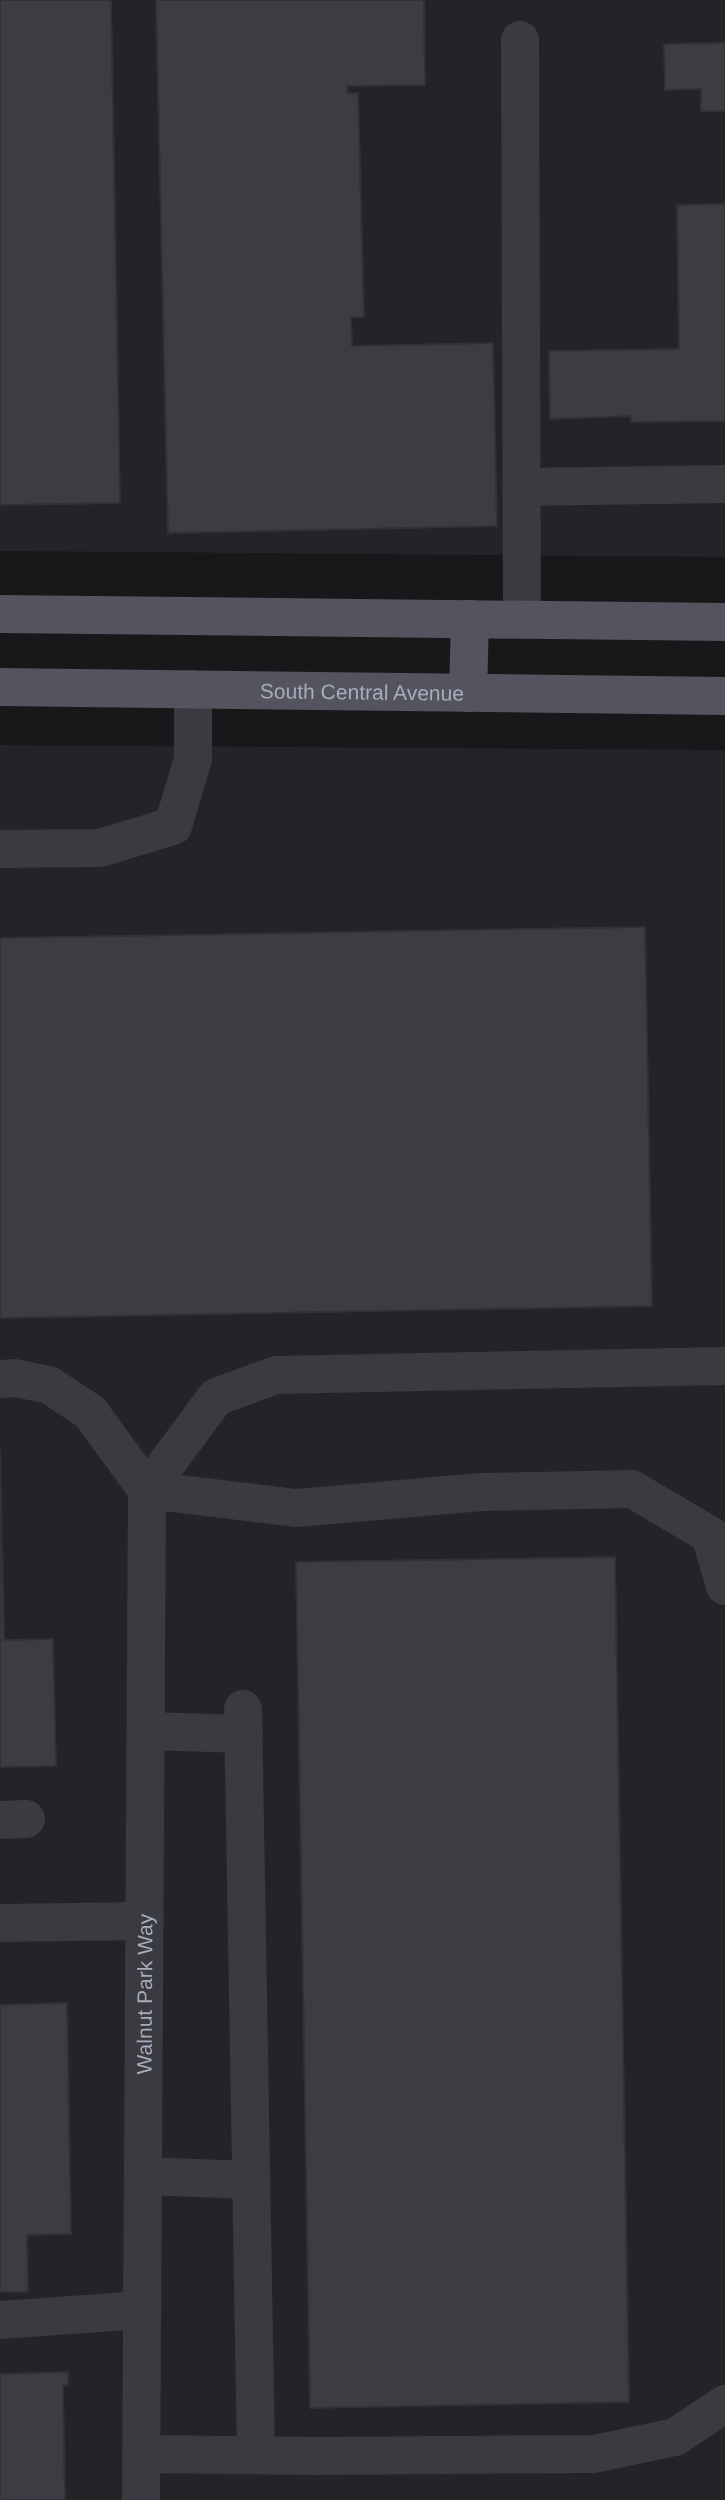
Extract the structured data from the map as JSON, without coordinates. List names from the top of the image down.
{
  "streets": {
    "main road": ["South Central Avenue"],
    "street": ["Walnut Park Way"]
  }
}
